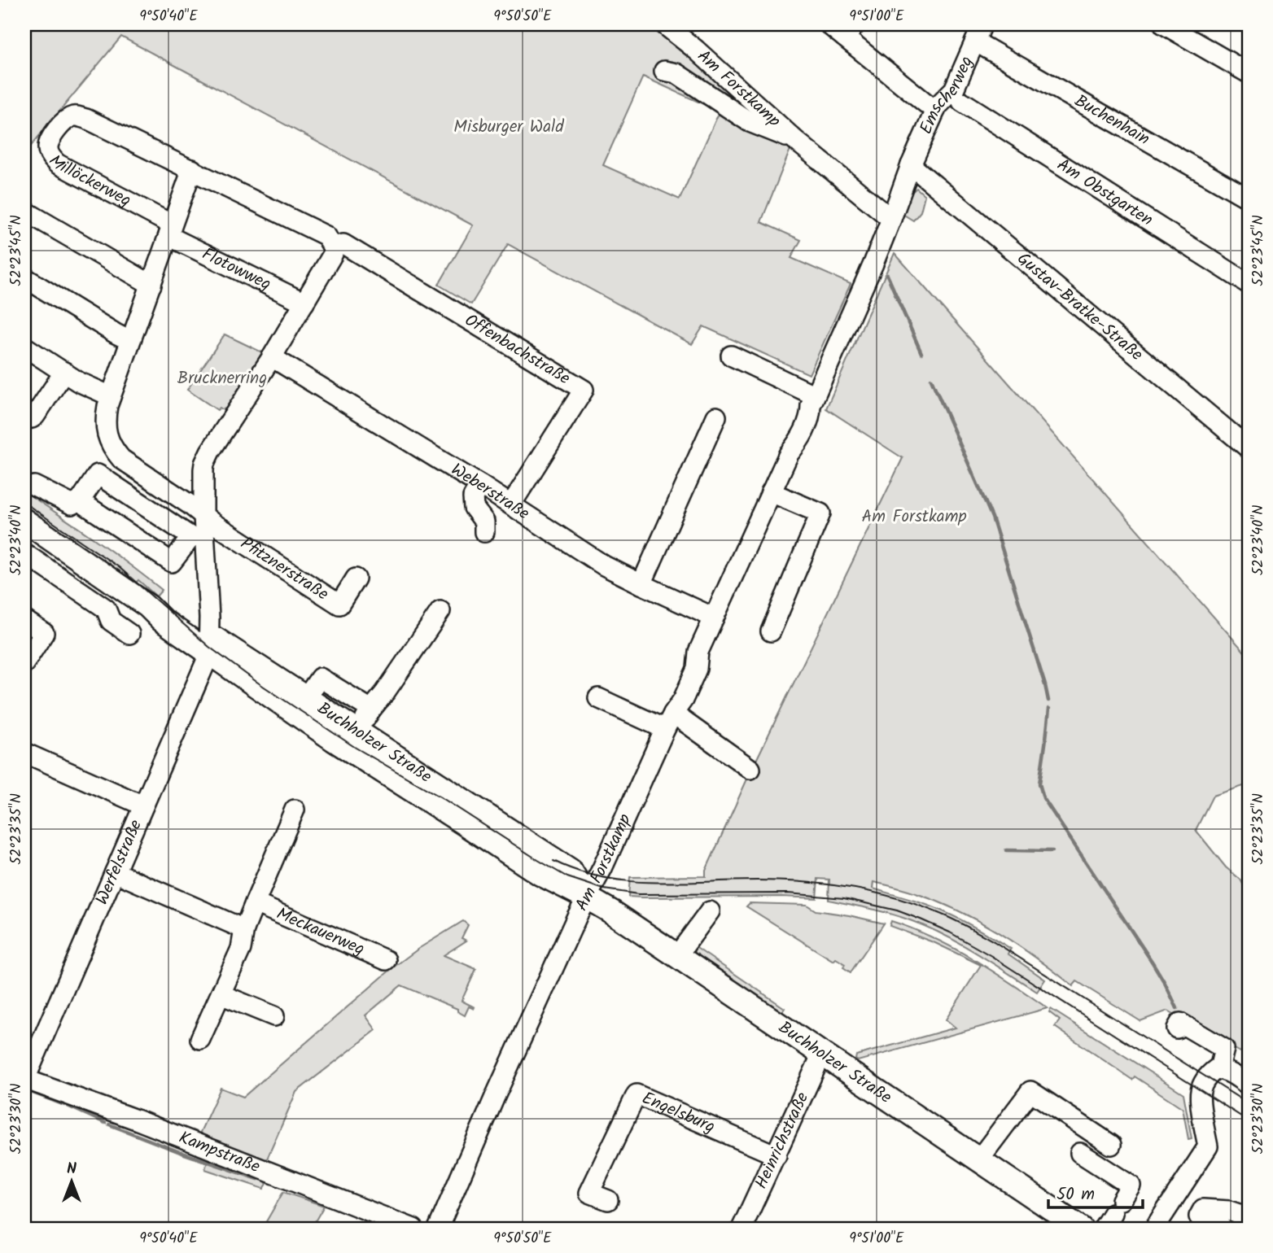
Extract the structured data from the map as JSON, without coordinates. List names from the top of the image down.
{
  "streets": {
    "main road": ["Buchholzer Straße"],
    "street": [
      "Am Forstkamp",
      "Emscherweg",
      "Buchenhain",
      "Millöckerweg",
      "Am Obstgarten",
      "Flotowweg",
      "Gustav-Bratke-Straße",
      "Offenbachstraße",
      "Weberstraße",
      "Pfitznerstraße",
      "Werfelstraße",
      "Meckauerweg",
      "Engelsburg",
      "Heinrichstraße",
      "Kampstraße"
    ]
  },
  "crossings": [
    ["Am Forstkamp", "Emscherweg"],
    ["Am Forstkamp", "Gustav-Bratke-Straße"],
    ["Am Forstkamp", "Weberstraße"],
    ["Am Forstkamp", "Buchholzer Straße"],
    ["Emscherweg", "Buchenhain"],
    ["Emscherweg", "Gustav-Bratke-Straße"],
    ["Millöckerweg", "Flotowweg"],
    ["Offenbachstraße", "Weberstraße"],
    ["Buchholzer Straße", "Werfelstraße"],
    ["Buchholzer Straße", "Heinrichstraße"],
    ["Werfelstraße", "Kampstraße"],
    ["Engelsburg", "Heinrichstraße"]
  ],
  "parks": ["Misburger Wald", "Brucknerring", "Am Forstkamp"],
  "scale_bar": "50 m",
  "north": "top",
  "coordinates": [
    "9°50'40\"E",
    "9°50'50\"E",
    "9°51'00\"E",
    "52°23'45\"N",
    "52°23'40\"N",
    "52°23'35\"N",
    "52°23'30\"N"
  ]
}
